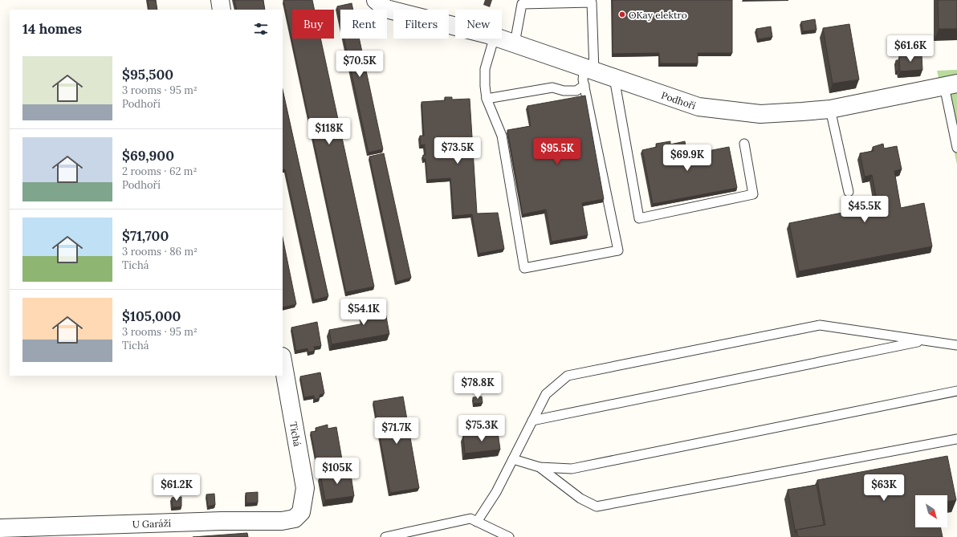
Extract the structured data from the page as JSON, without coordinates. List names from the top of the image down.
{
  "streets": {
    "street": ["Podhoří", "Tichá", "U Garáží"]
  },
  "crossings": [
    ["Tichá", "U Garáží"]
  ],
  "places": ["OKay elektro"],
  "north": "bottom right",
  "page": {
    "chip": [
      "Buy",
      "Rent",
      "Filters",
      "New"
    ],
    "heading": "14 homes",
    "price": [
      "$61.6K",
      "$70.5K",
      "$118K",
      "$73.5K",
      "$95.5K",
      "$69.9K",
      "$45.5K",
      "$54.1K",
      "$78.8K",
      "$75.3K",
      "$71.7K",
      "$105K",
      "$61.2K",
      "$63K"
    ],
    "list": [
      {
        "name": "$95,500",
        "note": "3 rooms · 95 m² · Podhoří"
      },
      {
        "name": "$69,900",
        "note": "2 rooms · 62 m² · Podhoří"
      },
      {
        "name": "$71,700",
        "note": "3 rooms · 86 m² · Tichá"
      },
      {
        "name": "$105,000",
        "note": "3 rooms · 95 m² · Tichá"
      }
    ]
  }
}
